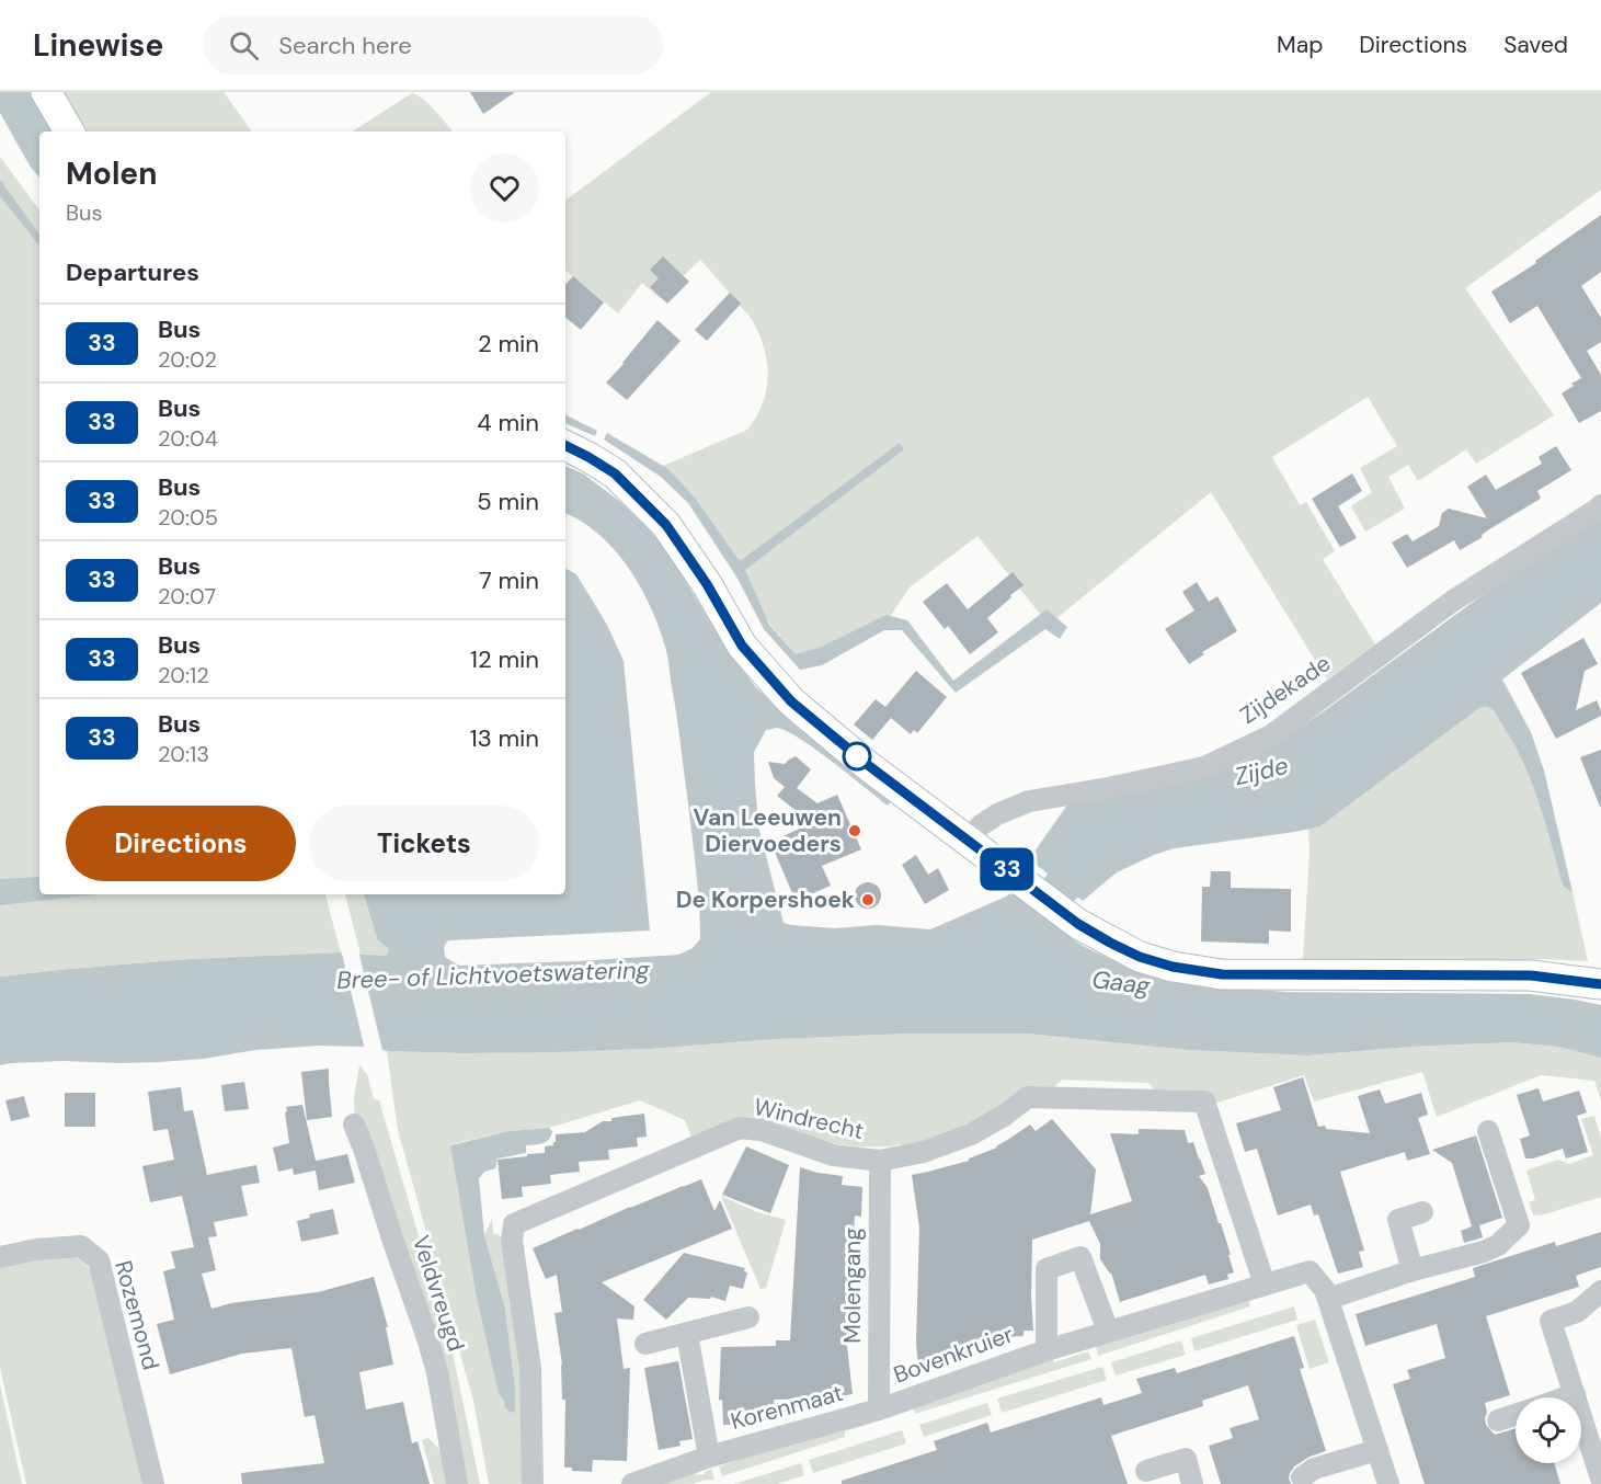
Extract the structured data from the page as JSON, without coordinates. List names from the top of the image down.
{
  "streets": {
    "street": [
      "Zijdekade",
      "Windrecht",
      "Molengang",
      "Veldvreugd",
      "Rozemond",
      "Bovenkruier",
      "Korenmaat"
    ]
  },
  "crossings": [
    ["Windrecht", "Molengang"],
    ["Windrecht", "Bovenkruier"],
    ["Molengang", "Bovenkruier"],
    ["Molengang", "Korenmaat"],
    ["Bovenkruier", "Korenmaat"]
  ],
  "water": ["Zijde", "Bree- of Lichtvoetswatering", "Gaag"],
  "places": ["Van Leeuwen Diervoeders", "De Korpershoek"],
  "lines": ["bus line 33"],
  "page": {
    "header": "Linewise",
    "search": "Search here",
    "nav": ["Map", "Directions", "Saved"],
    "on_map": "33",
    "heading": [
      ["Molen", "Bus"],
      "Departures"
    ],
    "list": [
      {
        "mark": "33",
        "name": "Bus",
        "note": "20:02",
        "value": "2 min"
      },
      {
        "mark": "33",
        "name": "Bus",
        "note": "20:04",
        "value": "4 min"
      },
      {
        "mark": "33",
        "name": "Bus",
        "note": "20:05",
        "value": "5 min"
      },
      {
        "mark": "33",
        "name": "Bus",
        "note": "20:07",
        "value": "7 min"
      },
      {
        "mark": "33",
        "name": "Bus",
        "note": "20:12",
        "value": "12 min"
      },
      {
        "mark": "33",
        "name": "Bus",
        "note": "20:13",
        "value": "13 min"
      }
    ],
    "buttons": ["Directions", "Tickets"]
  }
}
